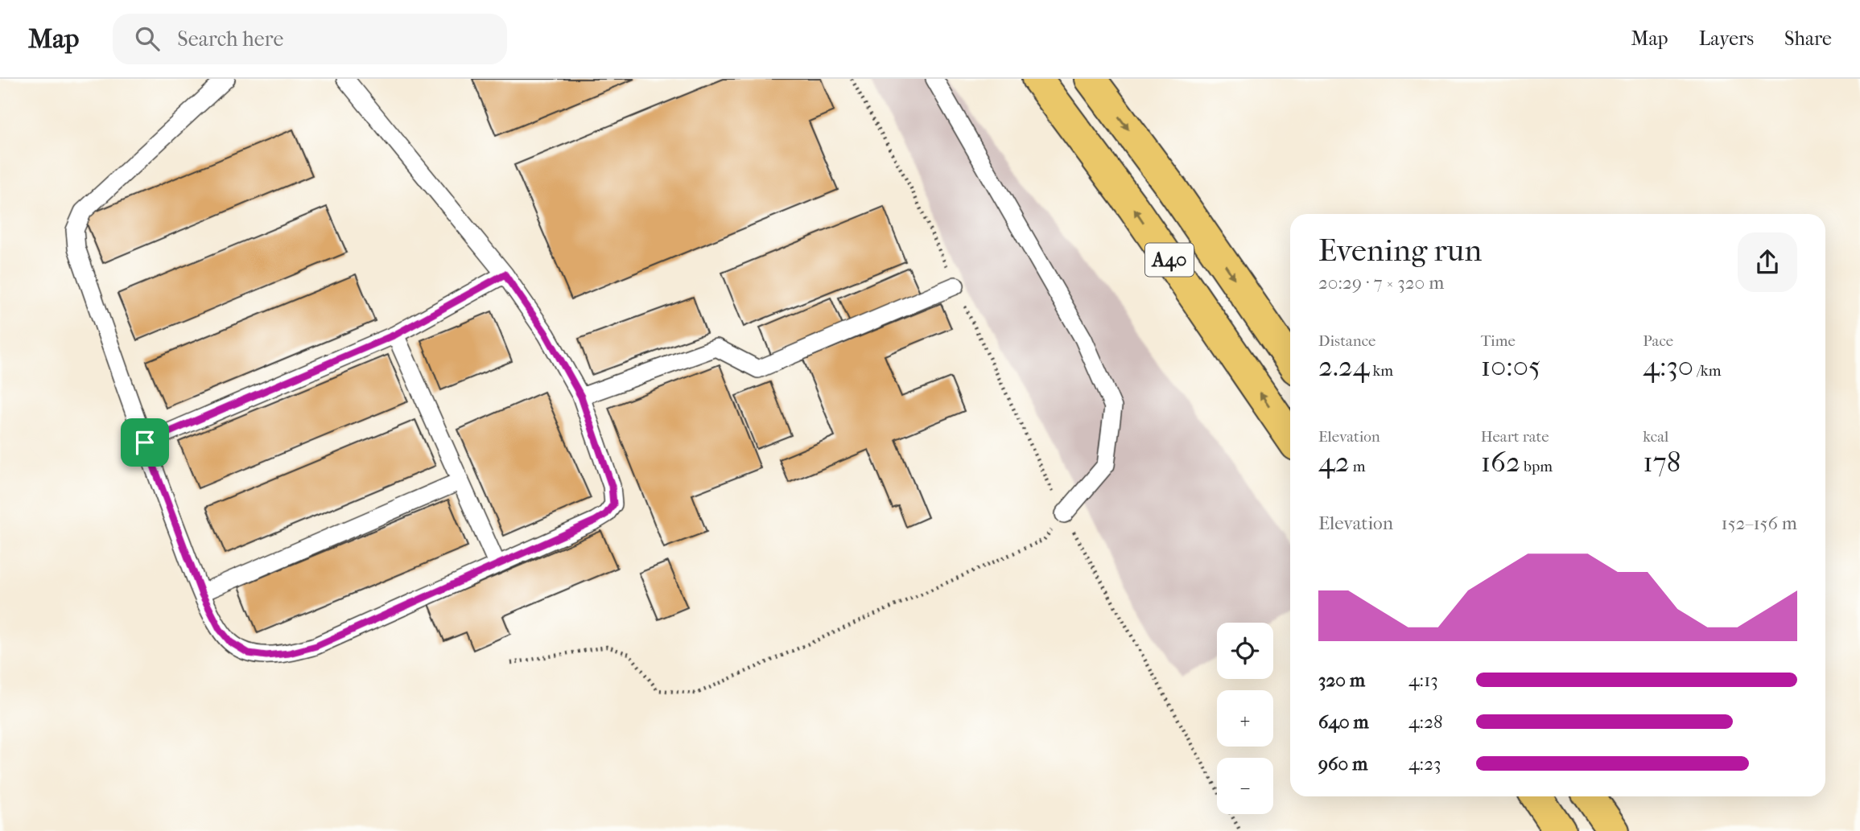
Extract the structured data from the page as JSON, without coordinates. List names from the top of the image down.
{
  "streets": {
    "highway": ["A40"]
  },
  "page": {
    "header": "Map",
    "search": "Search here",
    "nav": ["Map", "Layers", "Share"],
    "heading": ["Evening run", "20:29 · 7 × 320 m"],
    "stats": [
      ["Distance", "2.24 km"],
      ["Time", "10:05"],
      ["Pace", "4:30 /km"],
      ["Elevation", "42 m"],
      ["Heart rate", "162 bpm"],
      ["kcal", "178"]
    ],
    "chart": ["Elevation", "152–156 m"],
    "map_buttons": ["+", "−"],
    "list": [
      {
        "name": "320 m",
        "note": "4:13"
      },
      {
        "name": "640 m",
        "note": "4:28"
      },
      {
        "name": "960 m",
        "note": "4:23"
      }
    ]
  }
}
